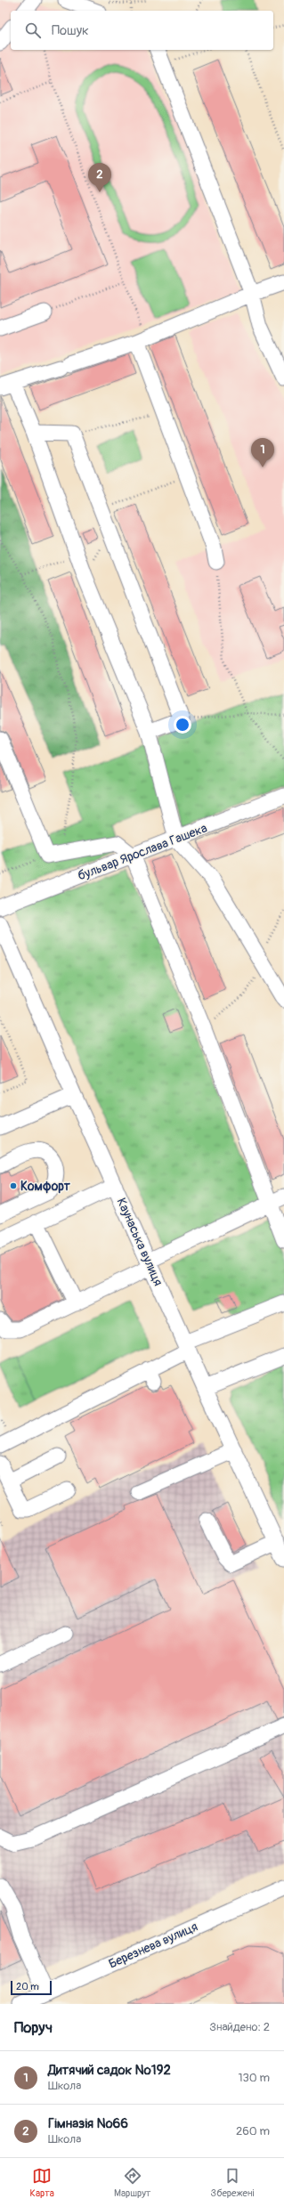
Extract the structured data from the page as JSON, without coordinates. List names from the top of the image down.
{
  "streets": {
    "street": ["бульвар Ярослава Гашека", "Каунаська вулиця", "Березнева вулиця"]
  },
  "places": ["Комфорт"],
  "scale_bar": "20 m",
  "page": {
    "search": "Пошук",
    "pins": ["2", "1"],
    "scale": "20 m",
    "heading": ["Поруч", "Знайдено: 2"],
    "list": [
      {
        "mark": "1",
        "name": "Дитячий садок №192",
        "note": "Школа",
        "value": "130 m"
      },
      {
        "mark": "2",
        "name": "Гімназія №66",
        "note": "Школа",
        "value": "260 m"
      }
    ],
    "nav": ["Карта", "Маршрут", "Збережені"]
  }
}
